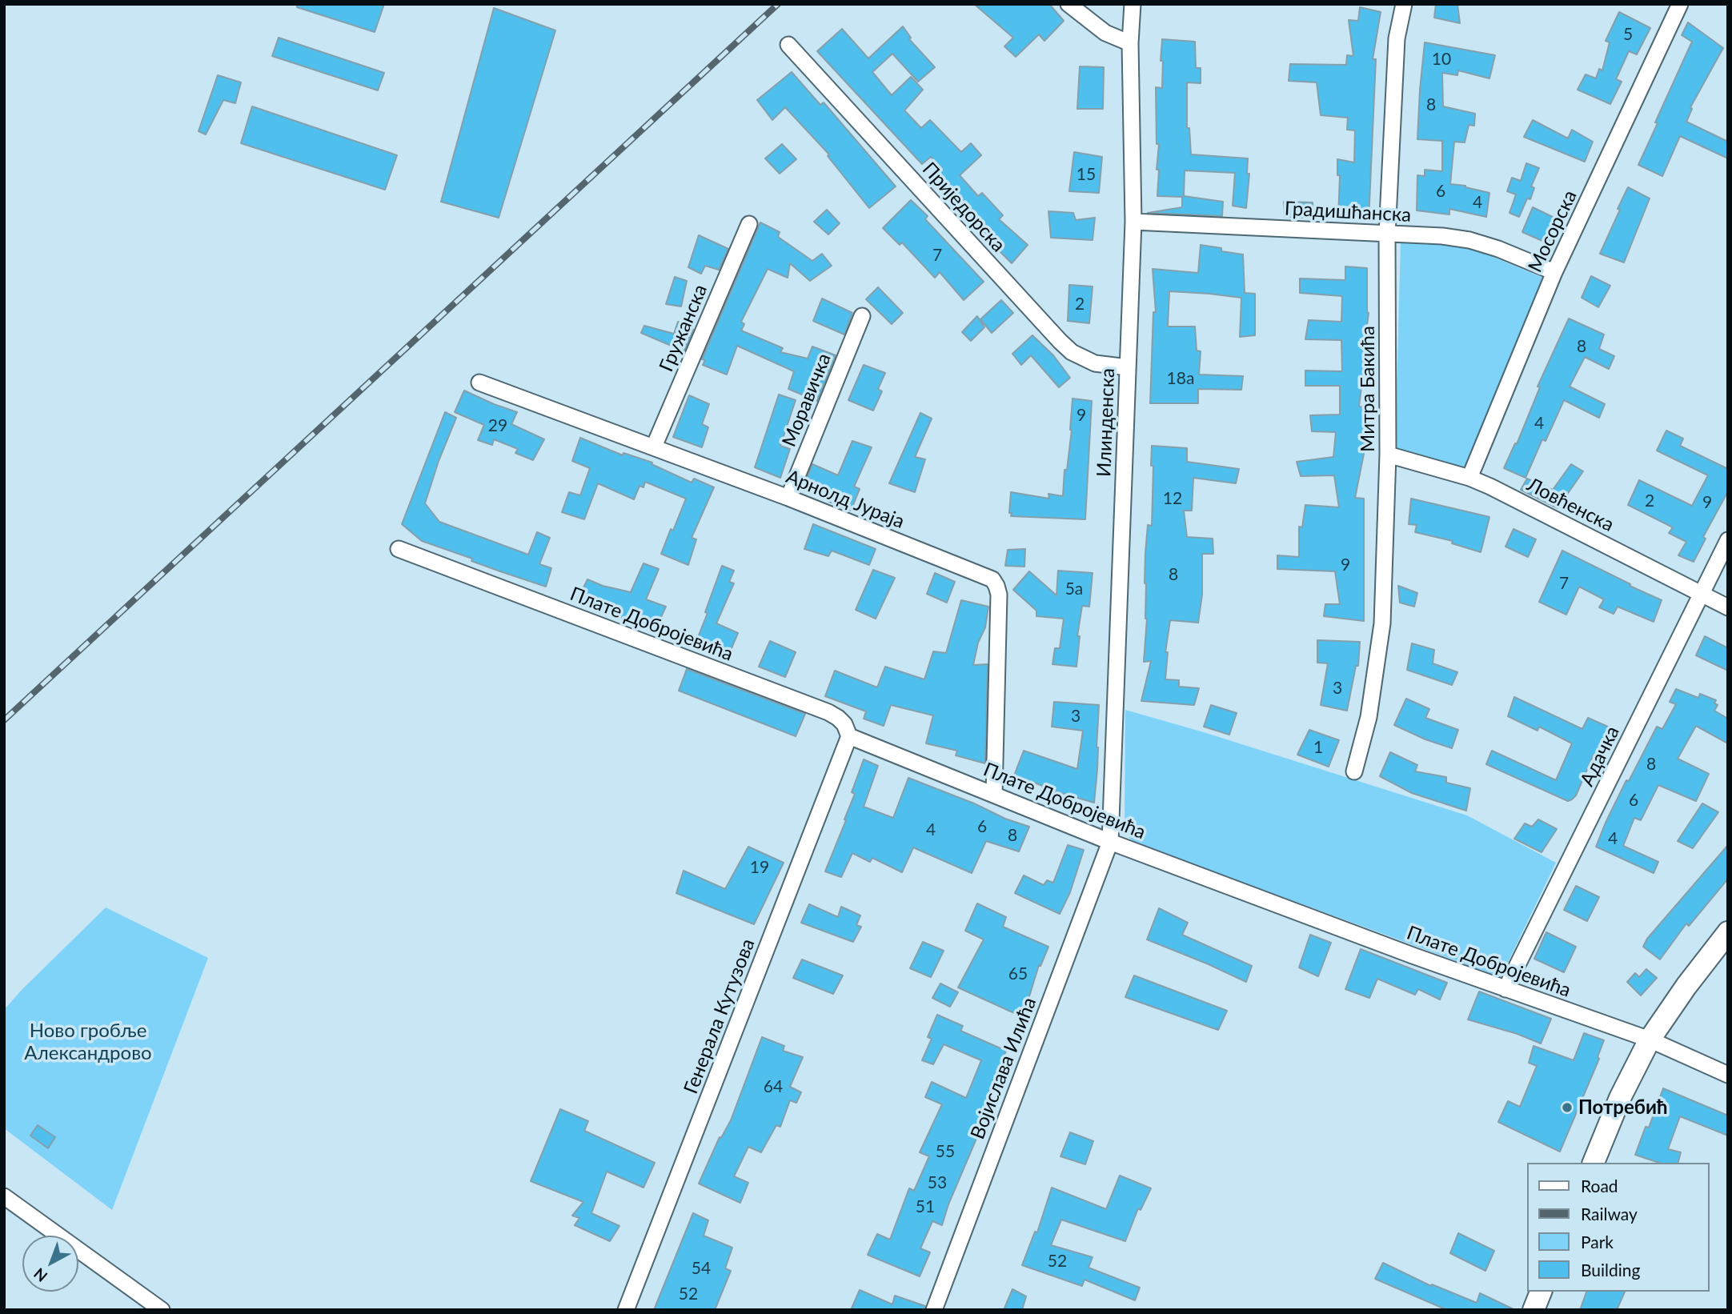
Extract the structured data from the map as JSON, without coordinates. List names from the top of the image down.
{
  "streets": {
    "street": [
      "Приједорска",
      "Градишћанска",
      "Мосорска",
      "Гружанска",
      "Митра Бакића",
      "Моравичка",
      "Илинденска",
      "Арнолд Јураја",
      "Ловћенска",
      "Плате Добројевића",
      "Адачка",
      "Генерала Кутузова",
      "Војислава Илића"
    ]
  },
  "crossings": [
    ["Приједорска", "Илинденска"],
    ["Градишћанска", "Мосорска"],
    ["Градишћанска", "Митра Бакића"],
    ["Градишћанска", "Илинденска"],
    ["Мосорска", "Ловћенска"],
    ["Гружанска", "Арнолд Јураја"],
    ["Митра Бакића", "Ловћенска"],
    ["Моравичка", "Арнолд Јураја"],
    ["Илинденска", "Плате Добројевића"],
    ["Илинденска", "Војислава Илића"],
    ["Арнолд Јураја", "Плате Добројевића"],
    ["Ловћенска", "Адачка"],
    ["Плате Добројевића", "Адачка"],
    ["Плате Добројевића", "Генерала Кутузова"],
    ["Плате Добројевића", "Војислава Илића"]
  ],
  "parks": ["Ново гробље Александрово"],
  "places": ["Потребић"],
  "house_numbers": [
    "5",
    "10",
    "8",
    "15",
    "6",
    "4",
    "7",
    "2",
    "8",
    "18a",
    "9",
    "4",
    "29",
    "12",
    "2",
    "9",
    "9",
    "8",
    "7",
    "5a",
    "3",
    "3",
    "1",
    "8",
    "6",
    "6",
    "4",
    "8",
    "4",
    "19",
    "65",
    "64",
    "55",
    "53",
    "51",
    "52",
    "54",
    "52"
  ],
  "legend": [
    "Road",
    "Railway",
    "Park",
    "Building"
  ],
  "north": "bottom left"
}
